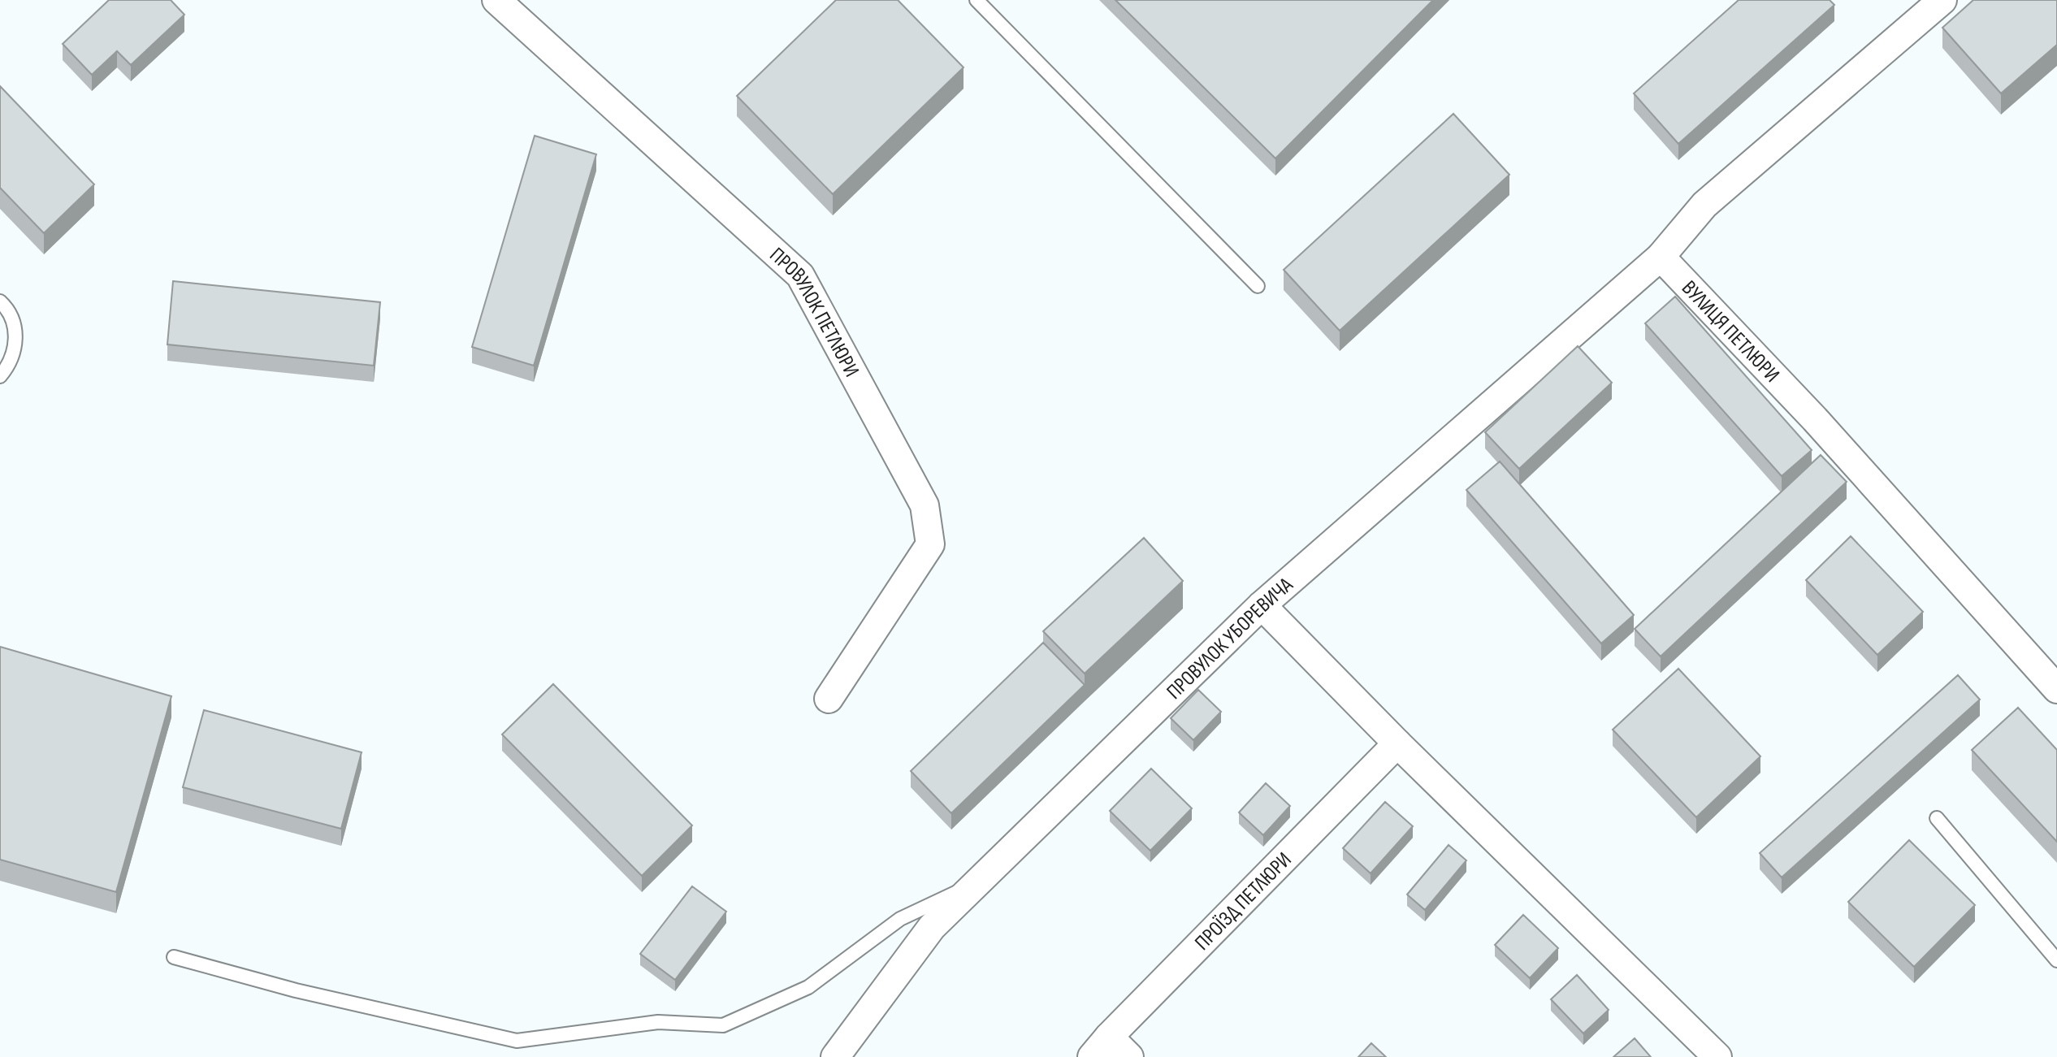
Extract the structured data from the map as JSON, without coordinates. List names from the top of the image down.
{
  "streets": {
    "street": [
      "ПРОВУЛОК ПЕТЛЮРИ",
      "ВУЛИЦЯ ПЕТЛЮРИ",
      "ПРОВУЛОК УБОРЕВИЧА",
      "ПРОЇЗД ПЕТЛЮРИ"
    ]
  },
  "crossings": [
    ["ВУЛИЦЯ ПЕТЛЮРИ", "ПРОВУЛОК УБОРЕВИЧА"]
  ]
}
